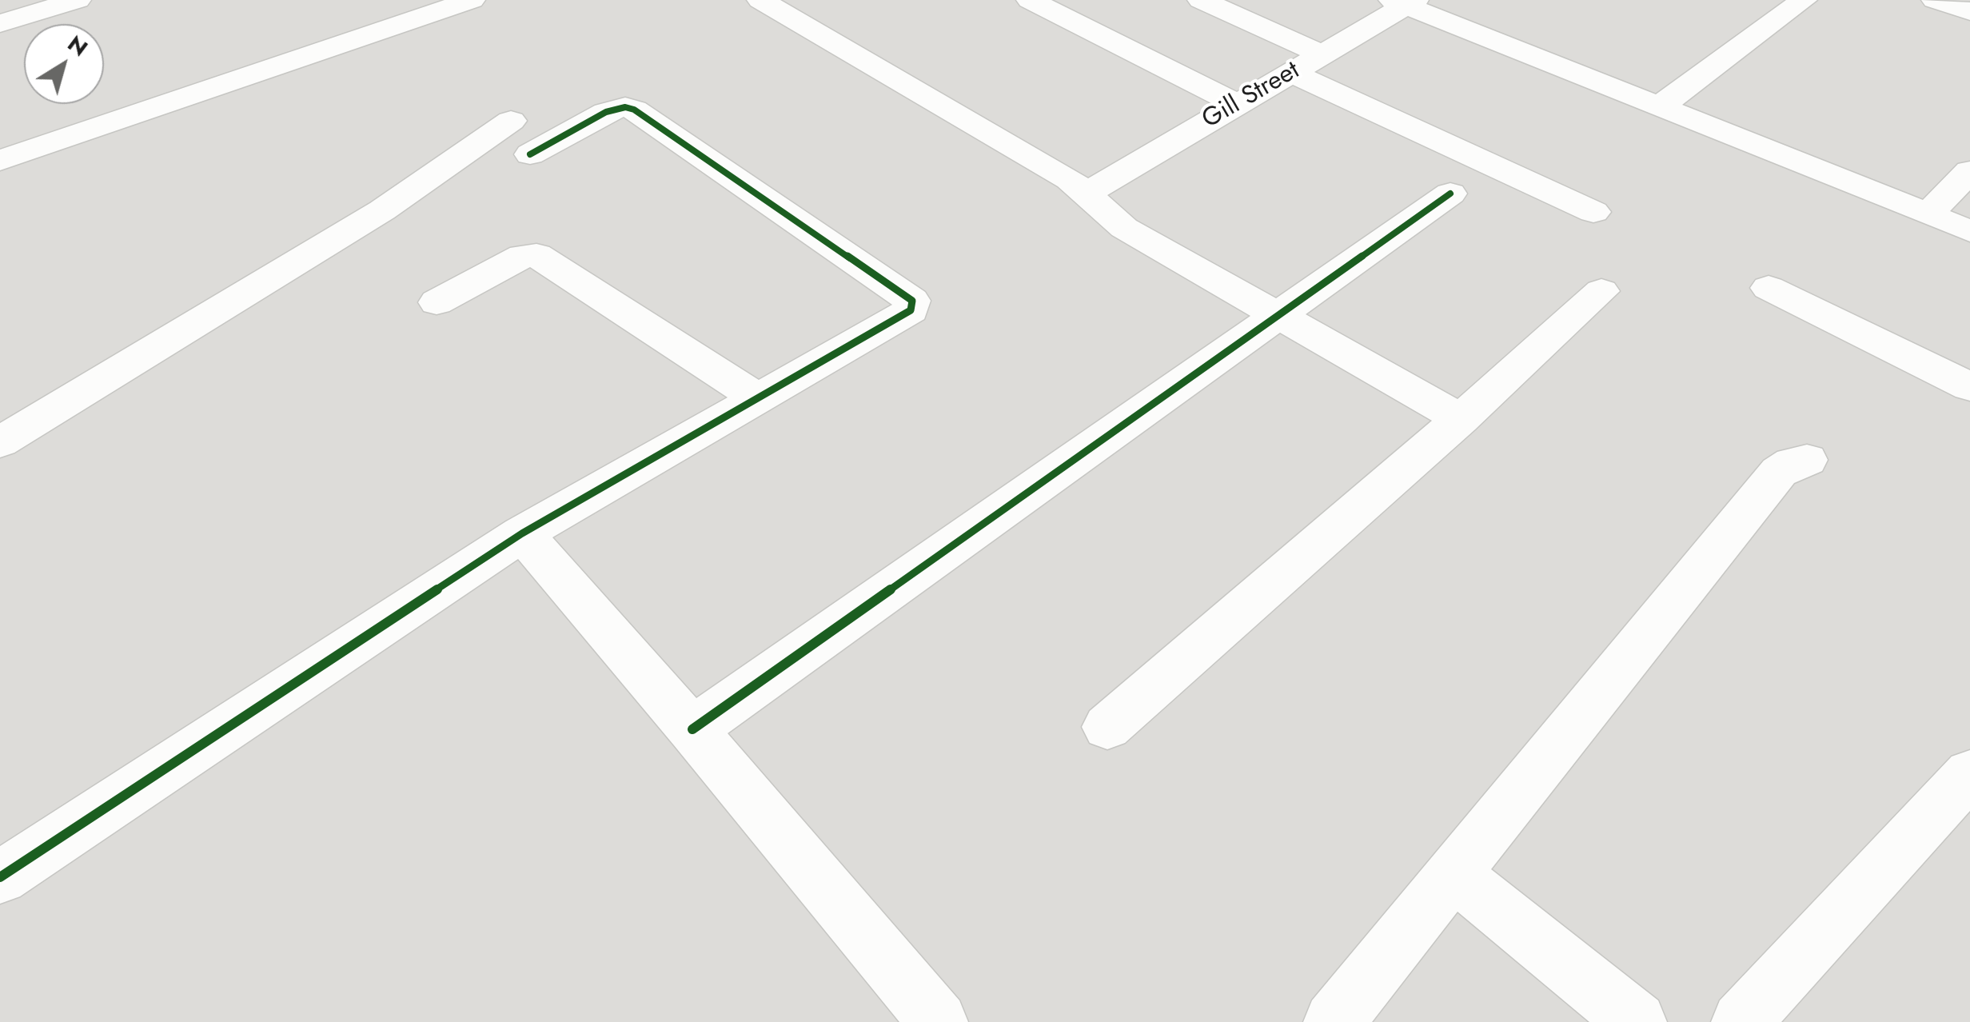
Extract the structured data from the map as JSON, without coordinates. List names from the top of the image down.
{
  "streets": {
    "street": ["Gill Street"]
  },
  "north": "top right"
}
